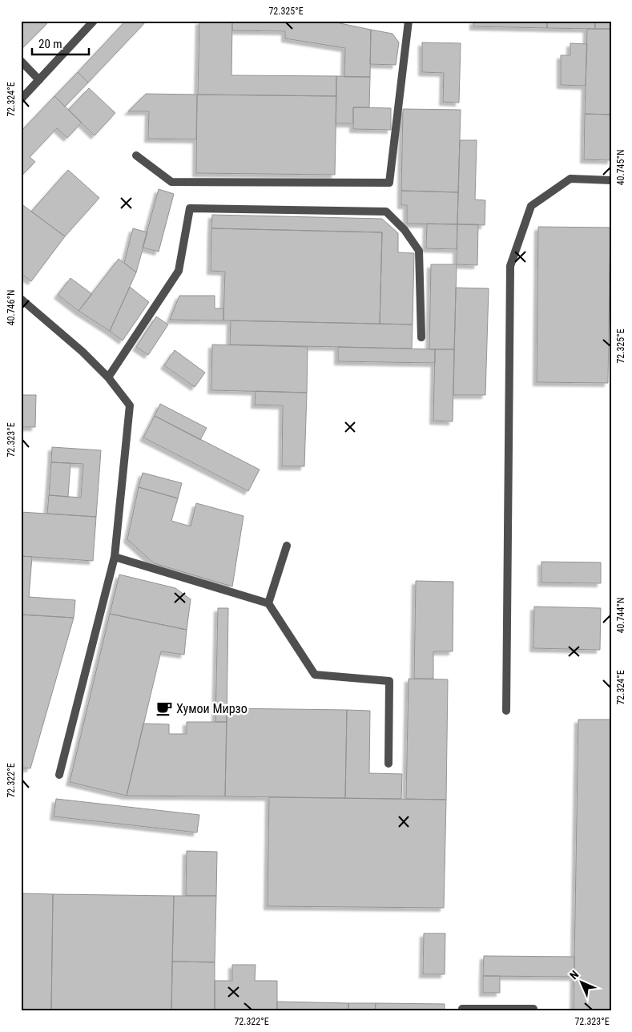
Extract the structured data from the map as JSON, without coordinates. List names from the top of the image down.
{
  "places": {
    "cafe": ["Хумои Мирзо"]
  },
  "scale_bar": "20 m",
  "north": "top left",
  "coordinates": [
    "72.325°E",
    "72.324°E",
    "40.745°N",
    "40.746°N",
    "72.323°E",
    "40.744°N",
    "72.322°E"
  ]
}
